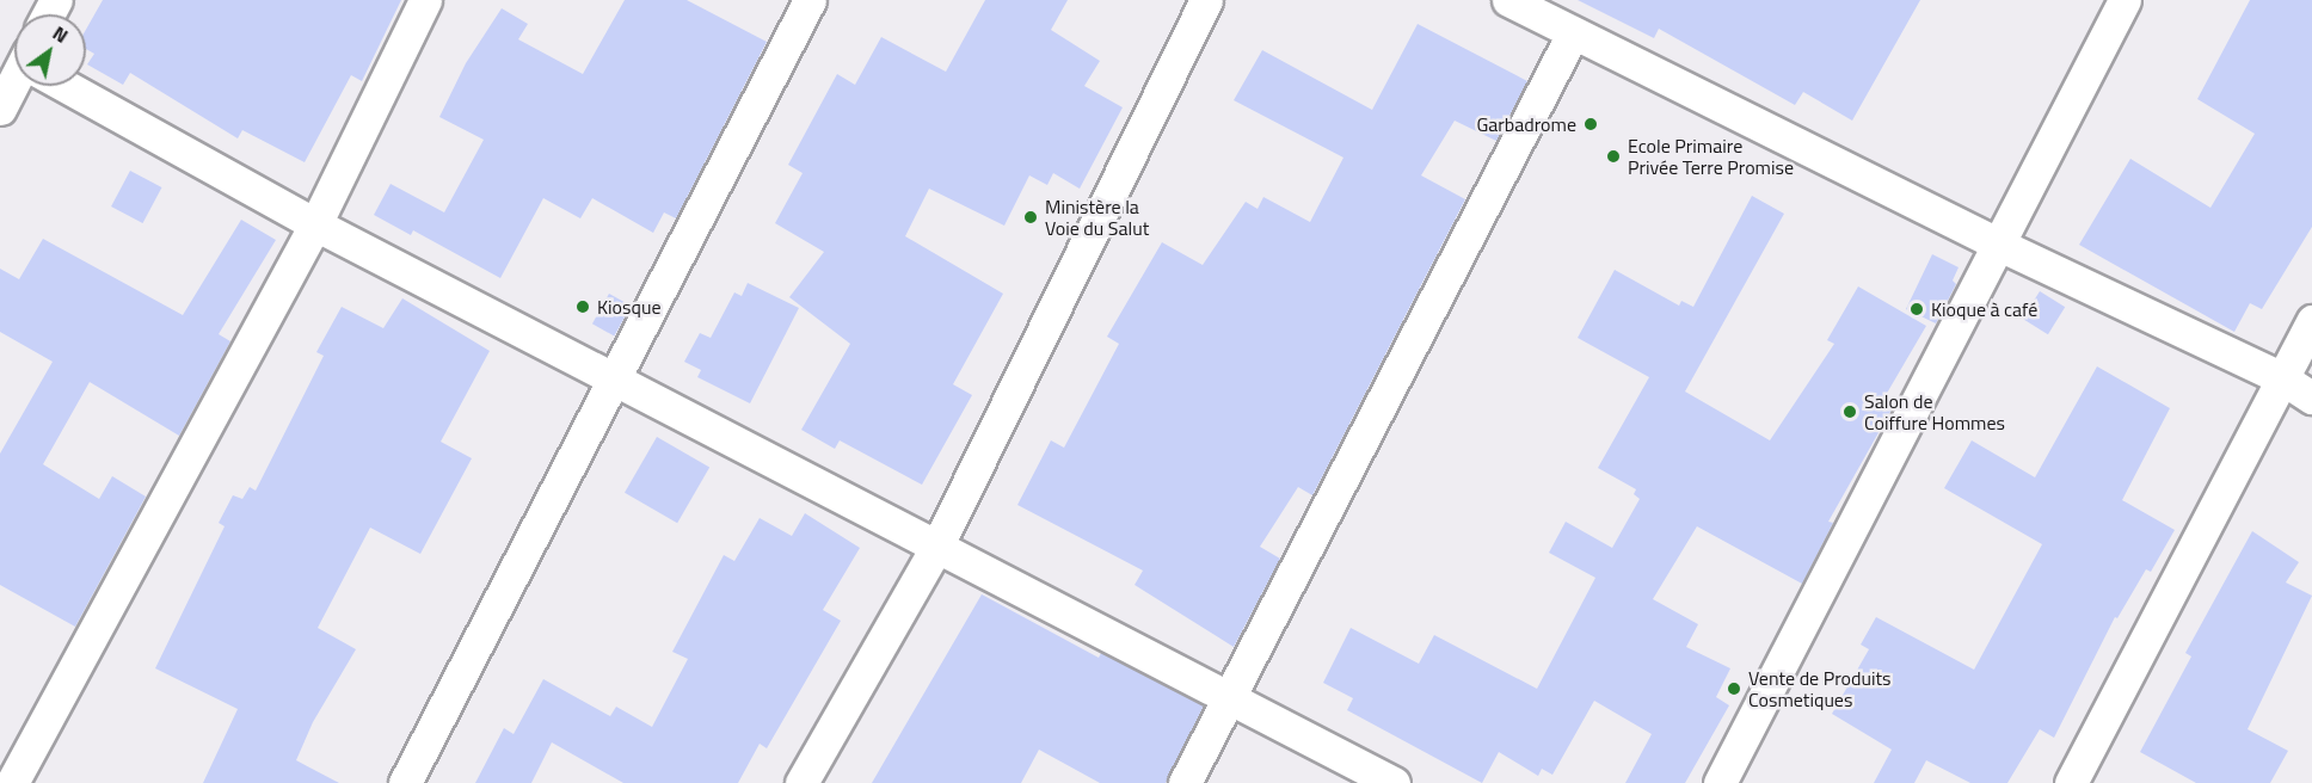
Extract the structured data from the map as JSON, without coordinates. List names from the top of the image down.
{
  "places": [
    "Garbadrome",
    "Ecole Primaire Privée Terre Promise",
    "Ministère la Voie du Salut",
    "Kiosque",
    "Kioque à café",
    "Salon de Coiffure Hommes",
    "Vente de Produits Cosmetiques"
  ],
  "north": "top right"
}
